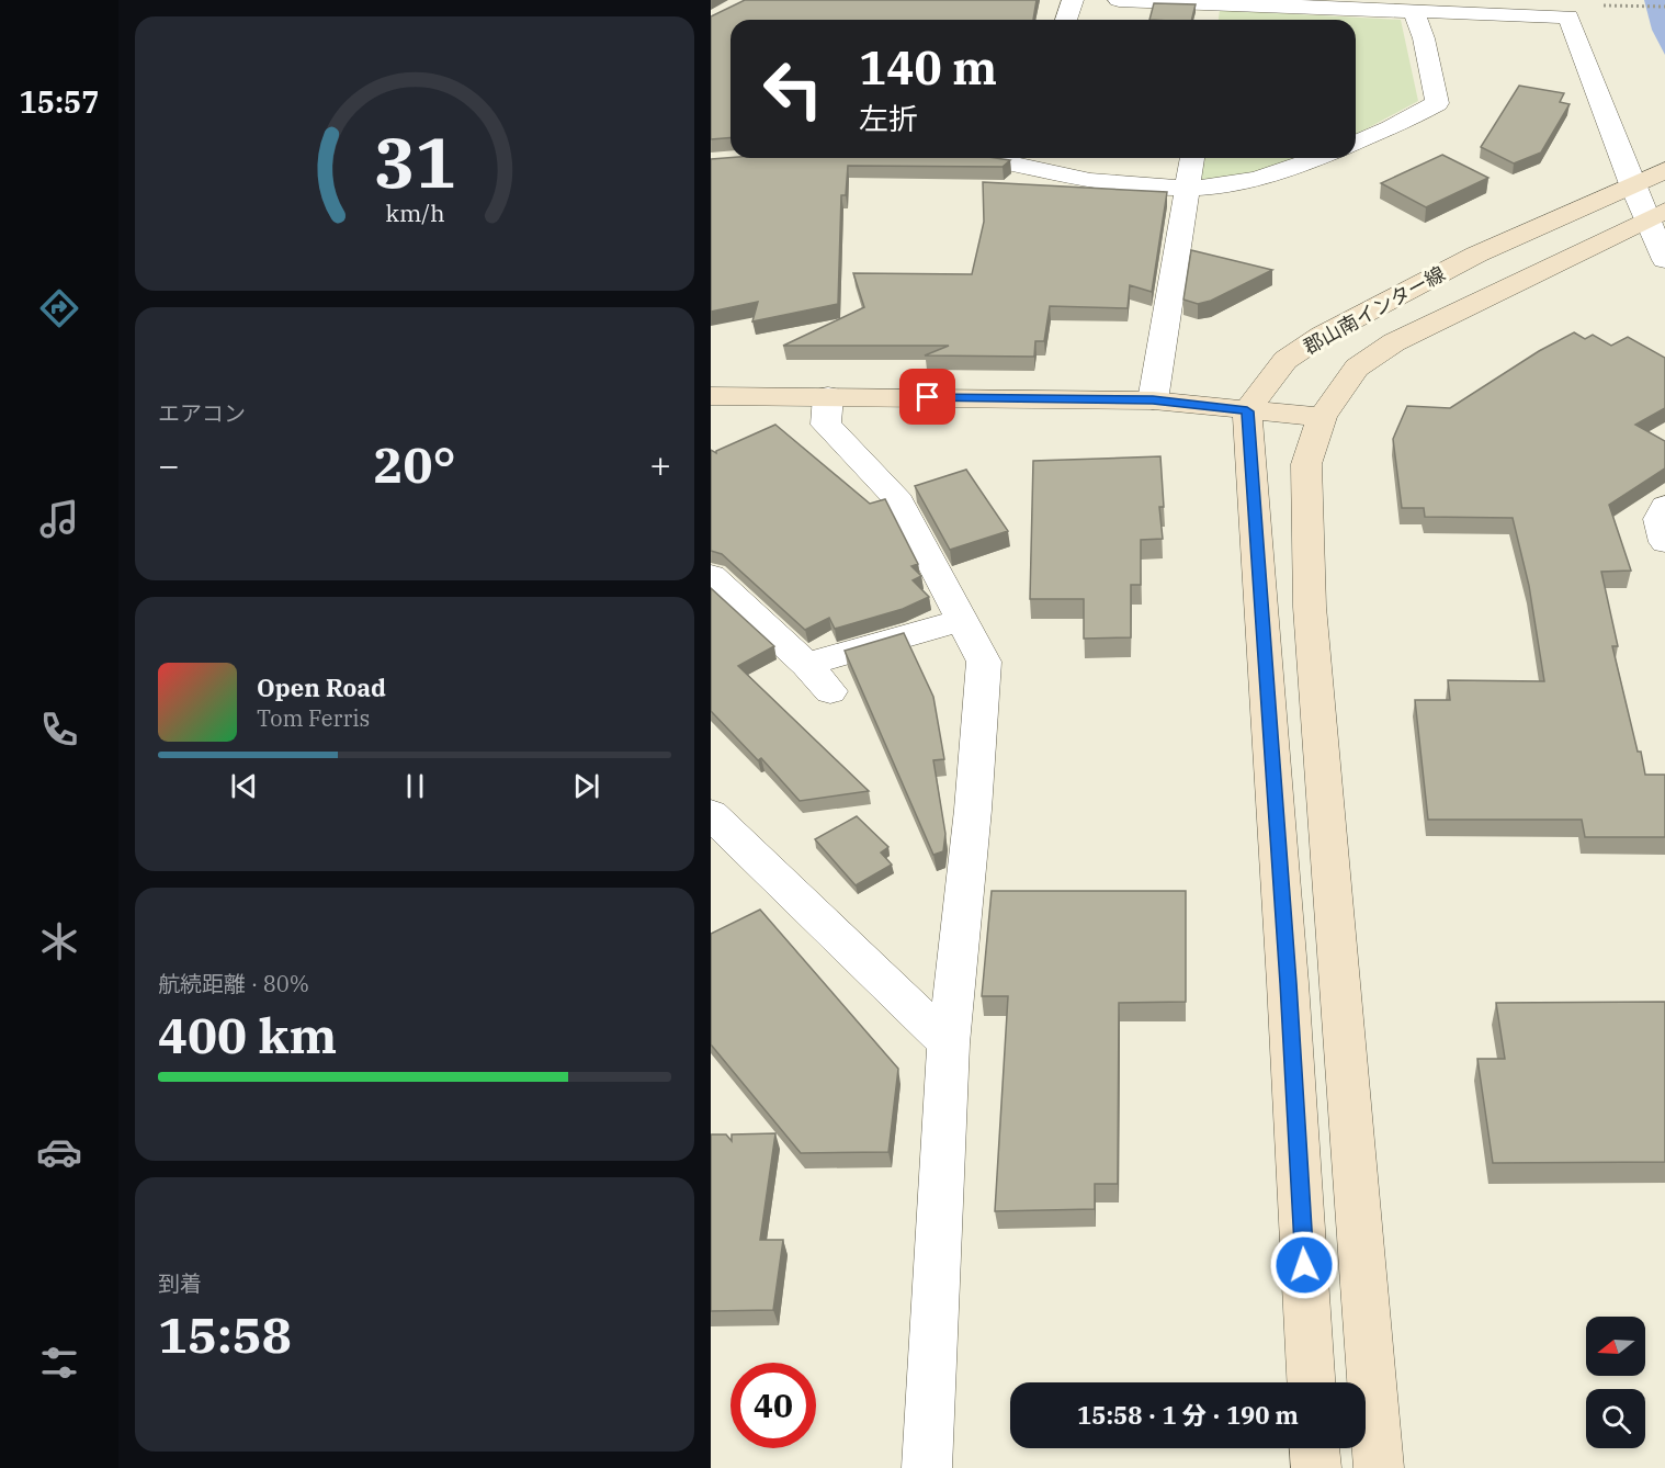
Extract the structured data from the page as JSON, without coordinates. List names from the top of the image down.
{
  "streets": {
    "street": ["郡山南インター線"]
  },
  "north": "left",
  "page": {
    "tabs": "15:57",
    "turn": ["140 m", "左折"],
    "tile": [
      "エアコン",
      ["航続距離 · 80%", "400 km"],
      ["到着", "15:58"]
    ],
    "heat": ["−", "20°", "+"],
    "song": ["Open Road", "Tom Ferris"],
    "limit": "40",
    "trip": "15:58 · 1 分 · 190 m",
    "gauge": ["31", "km/h"]
  }
}
